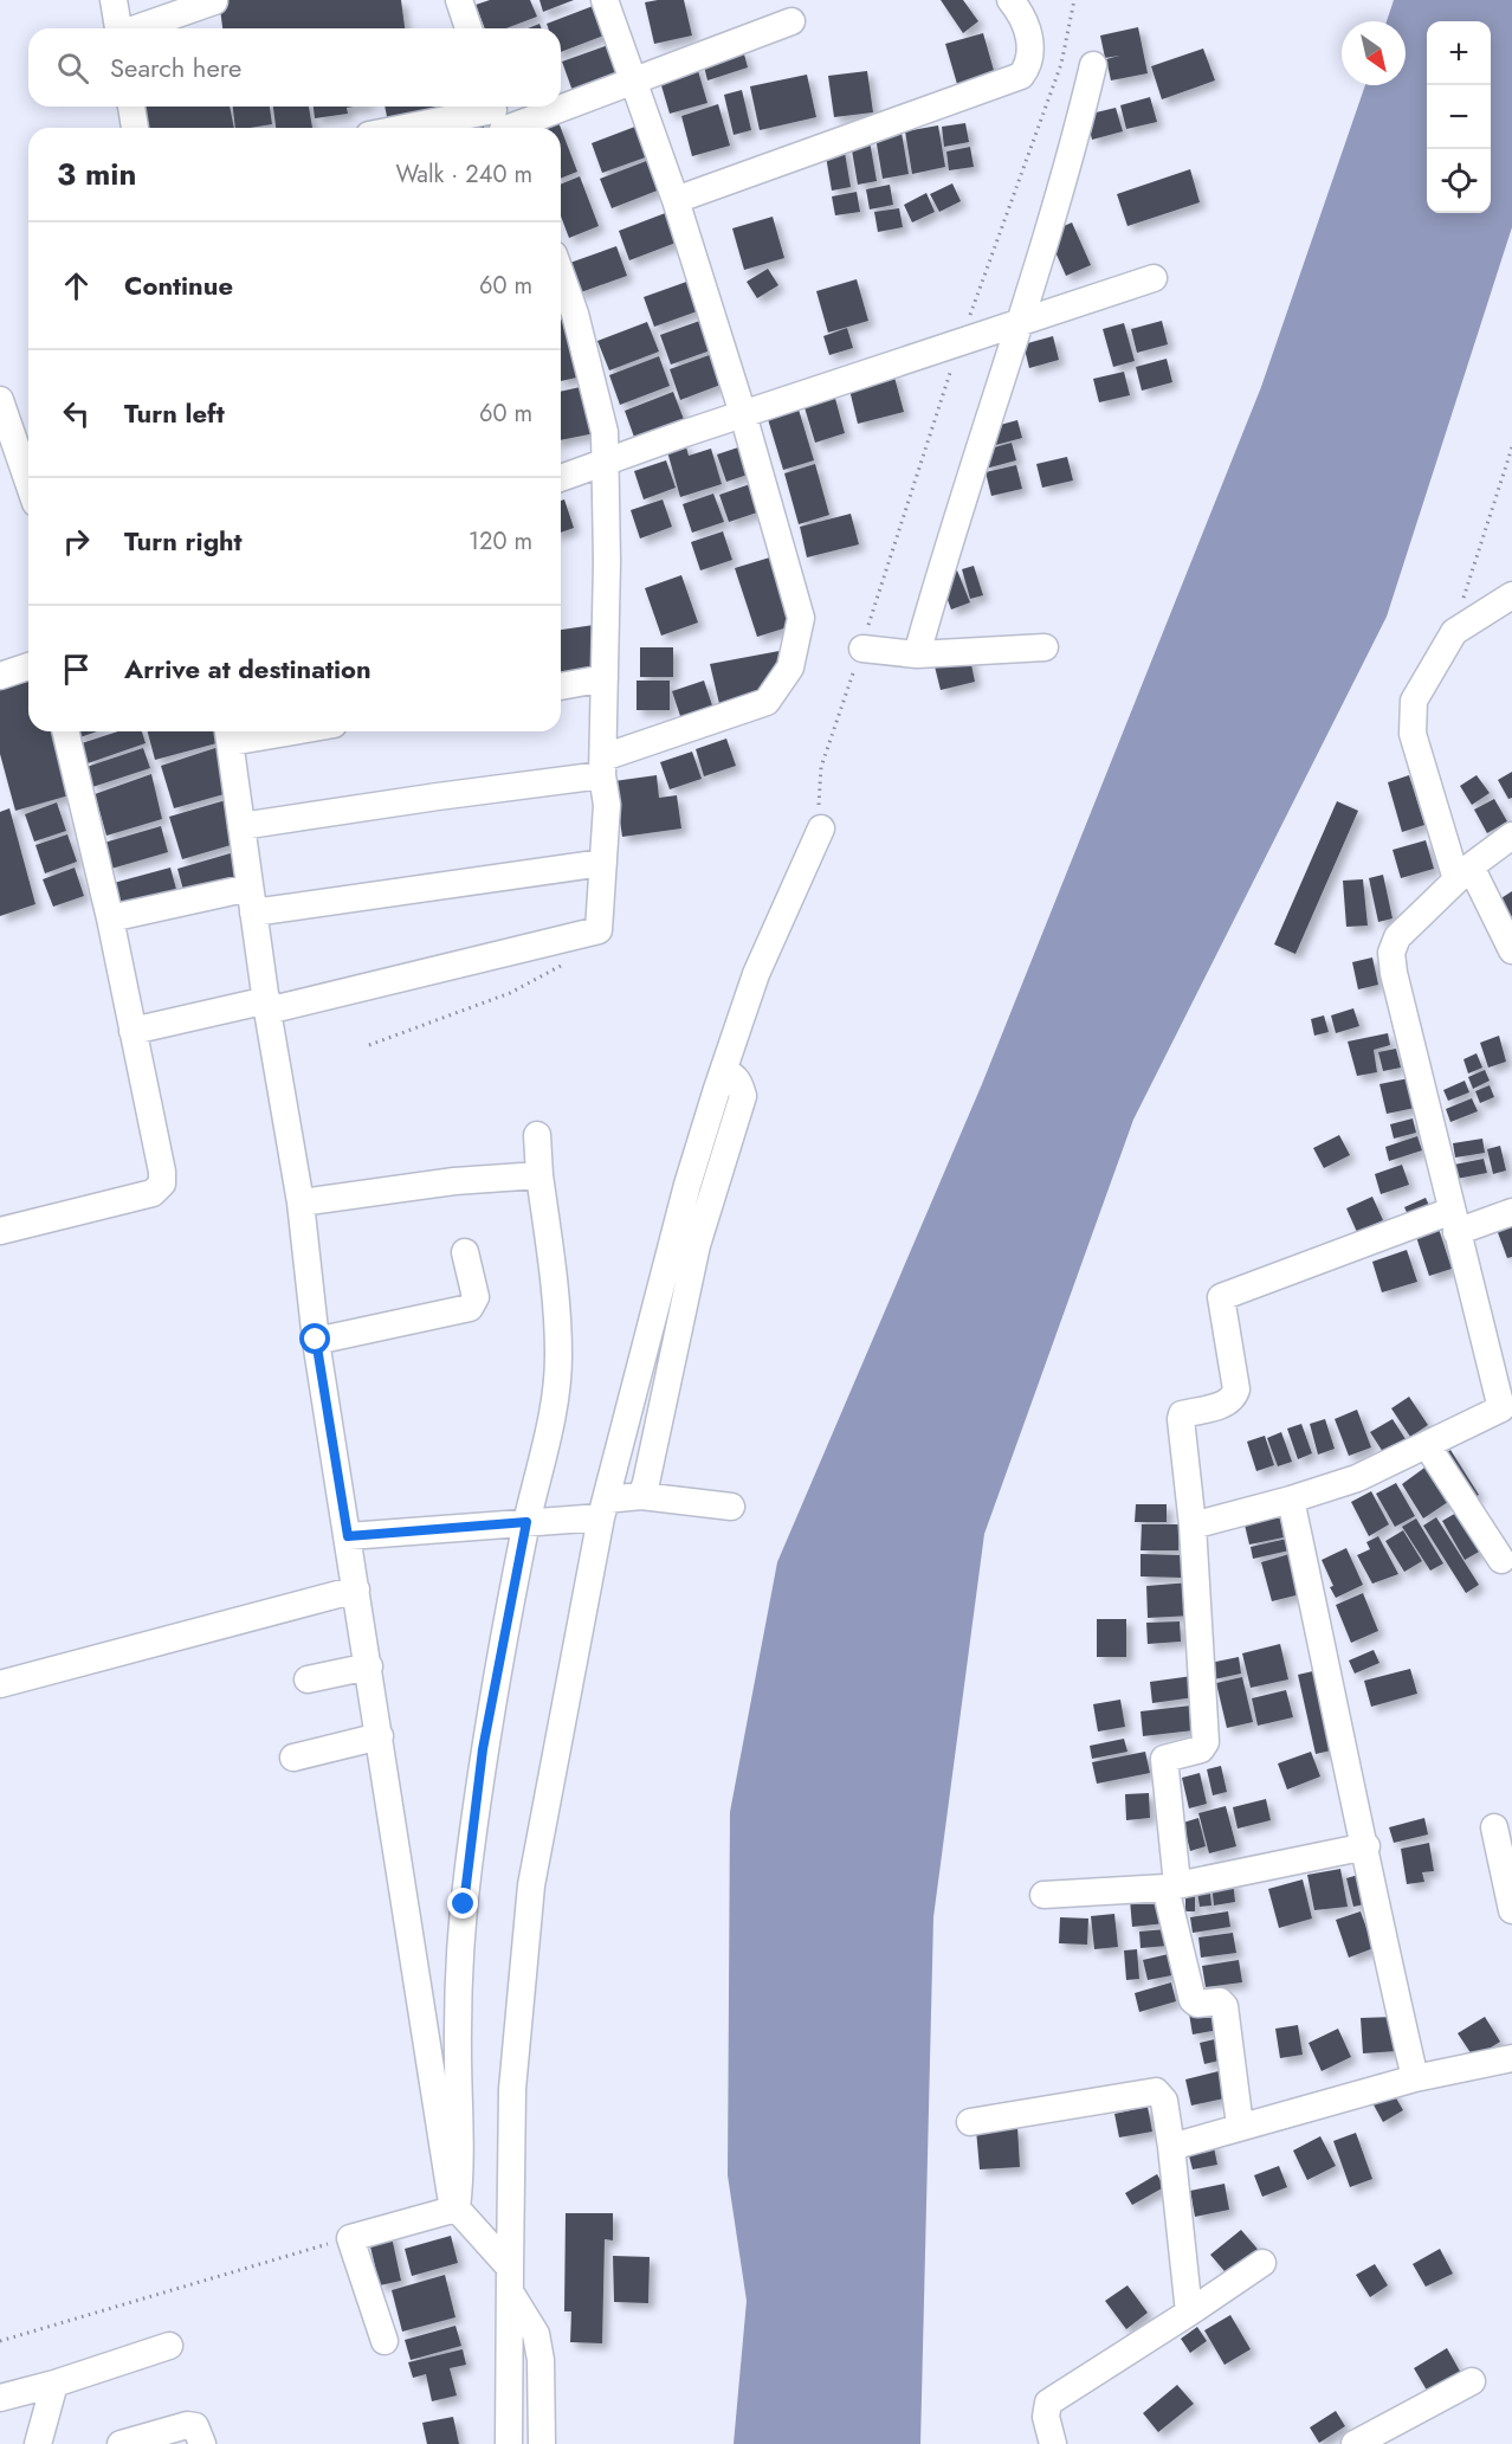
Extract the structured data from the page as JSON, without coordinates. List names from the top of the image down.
{
  "north": "bottom right",
  "page": {
    "map_buttons": ["+", "−"],
    "search": "Search here",
    "heading": ["3 min", "Walk · 240 m"],
    "list": [
      ["Continue", "60 m"],
      ["Turn left", "60 m"],
      ["Turn right", "120 m"],
      "Arrive at destination"
    ]
  }
}
